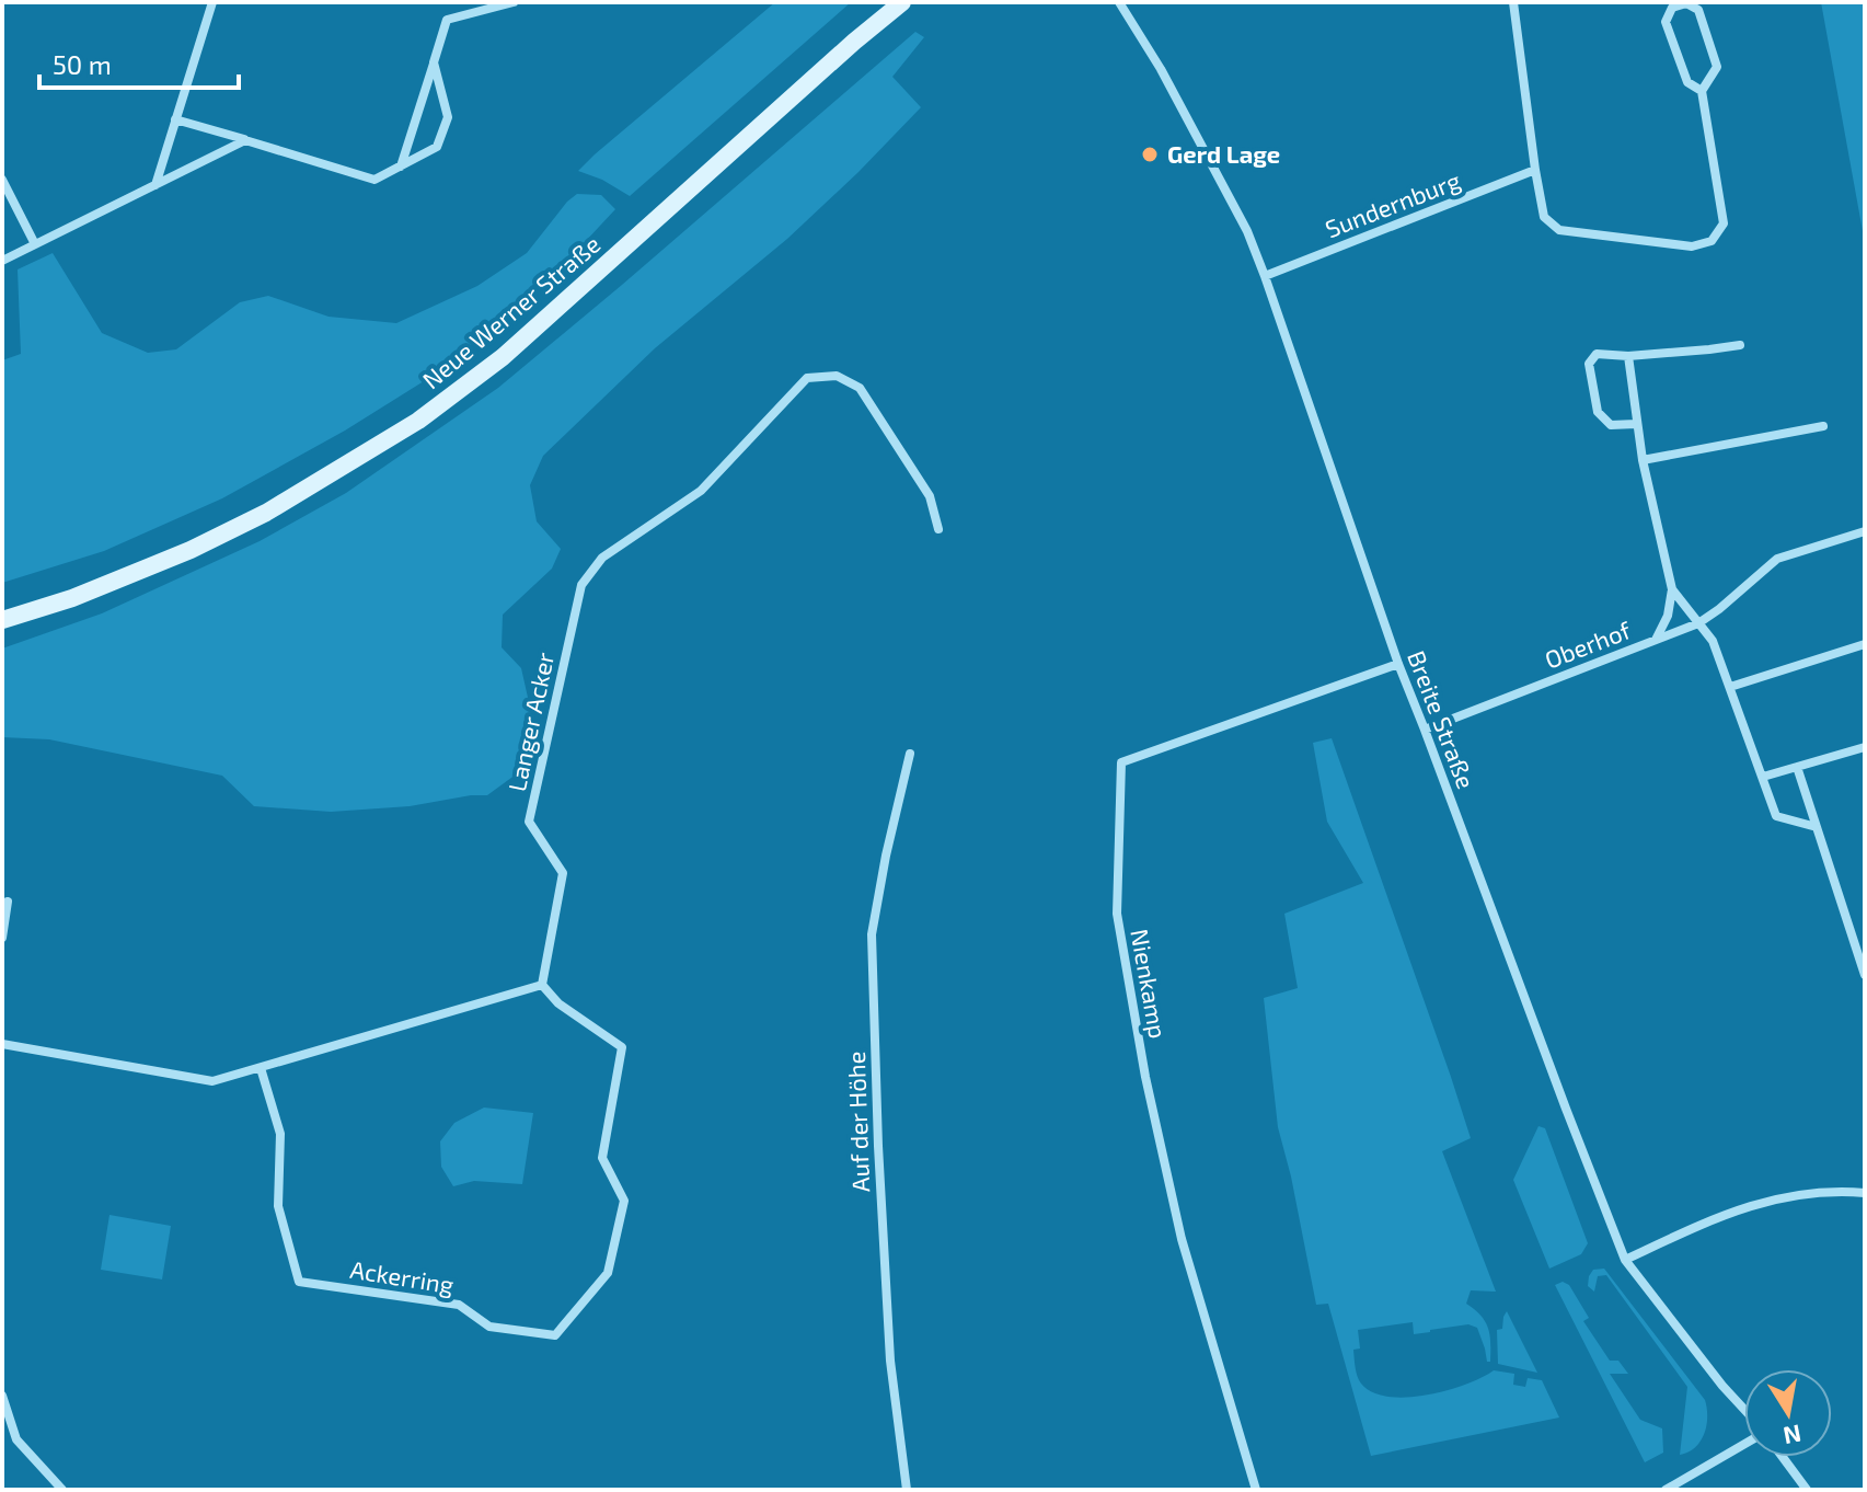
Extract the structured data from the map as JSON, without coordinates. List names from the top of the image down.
{
  "streets": {
    "main road": ["Neue Werner Straße"],
    "street": [
      "Sundernburg",
      "Oberhof",
      "Breite Straße",
      "Langer Acker",
      "Nienkamp",
      "Auf der Höhe",
      "Ackerring"
    ]
  },
  "crossings": [
    ["Sundernburg", "Breite Straße"],
    ["Oberhof", "Breite Straße"],
    ["Breite Straße", "Nienkamp"],
    ["Langer Acker", "Ackerring"]
  ],
  "places": ["Gerd Lage"],
  "scale_bar": "50 m",
  "north": "bottom"
}
